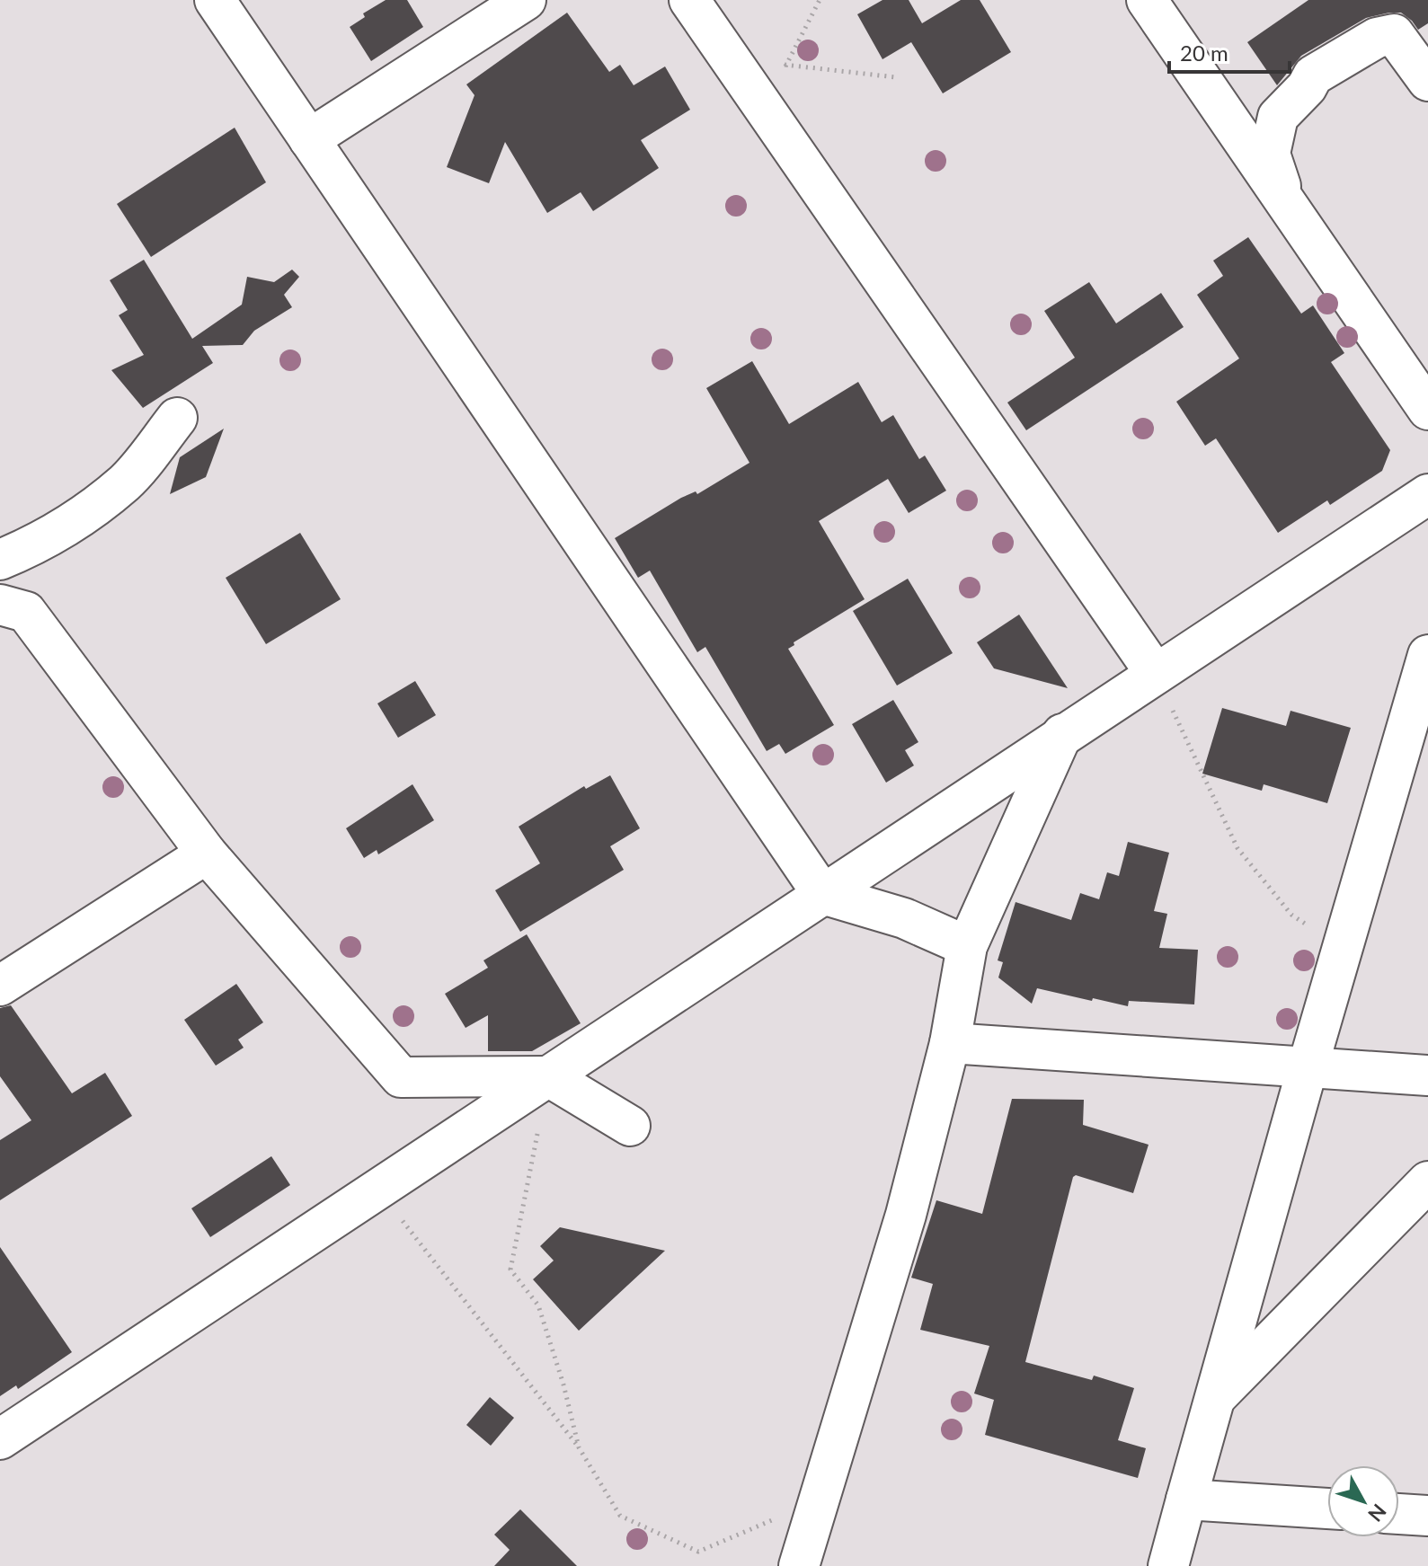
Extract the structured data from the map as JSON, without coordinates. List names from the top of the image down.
{
  "scale_bar": "20 m",
  "north": "bottom right"
}
